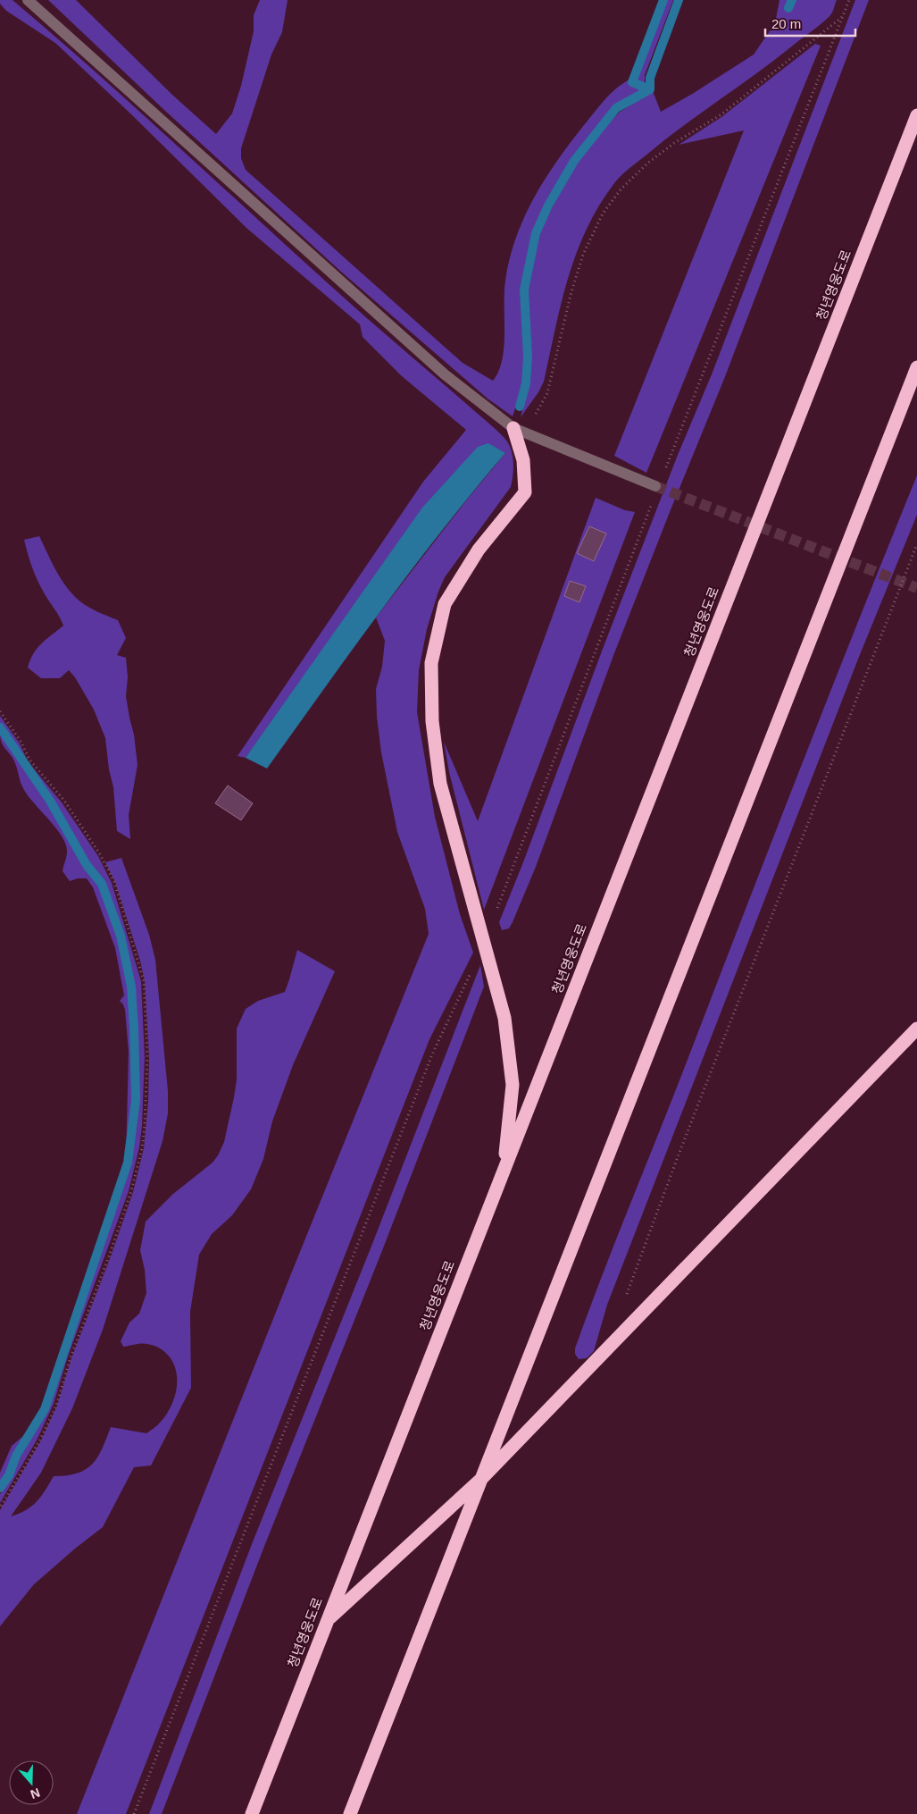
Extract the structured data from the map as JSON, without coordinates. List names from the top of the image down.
{
  "streets": {
    "highway": ["청년영웅도로"]
  },
  "scale_bar": "20 m",
  "north": "bottom"
}
